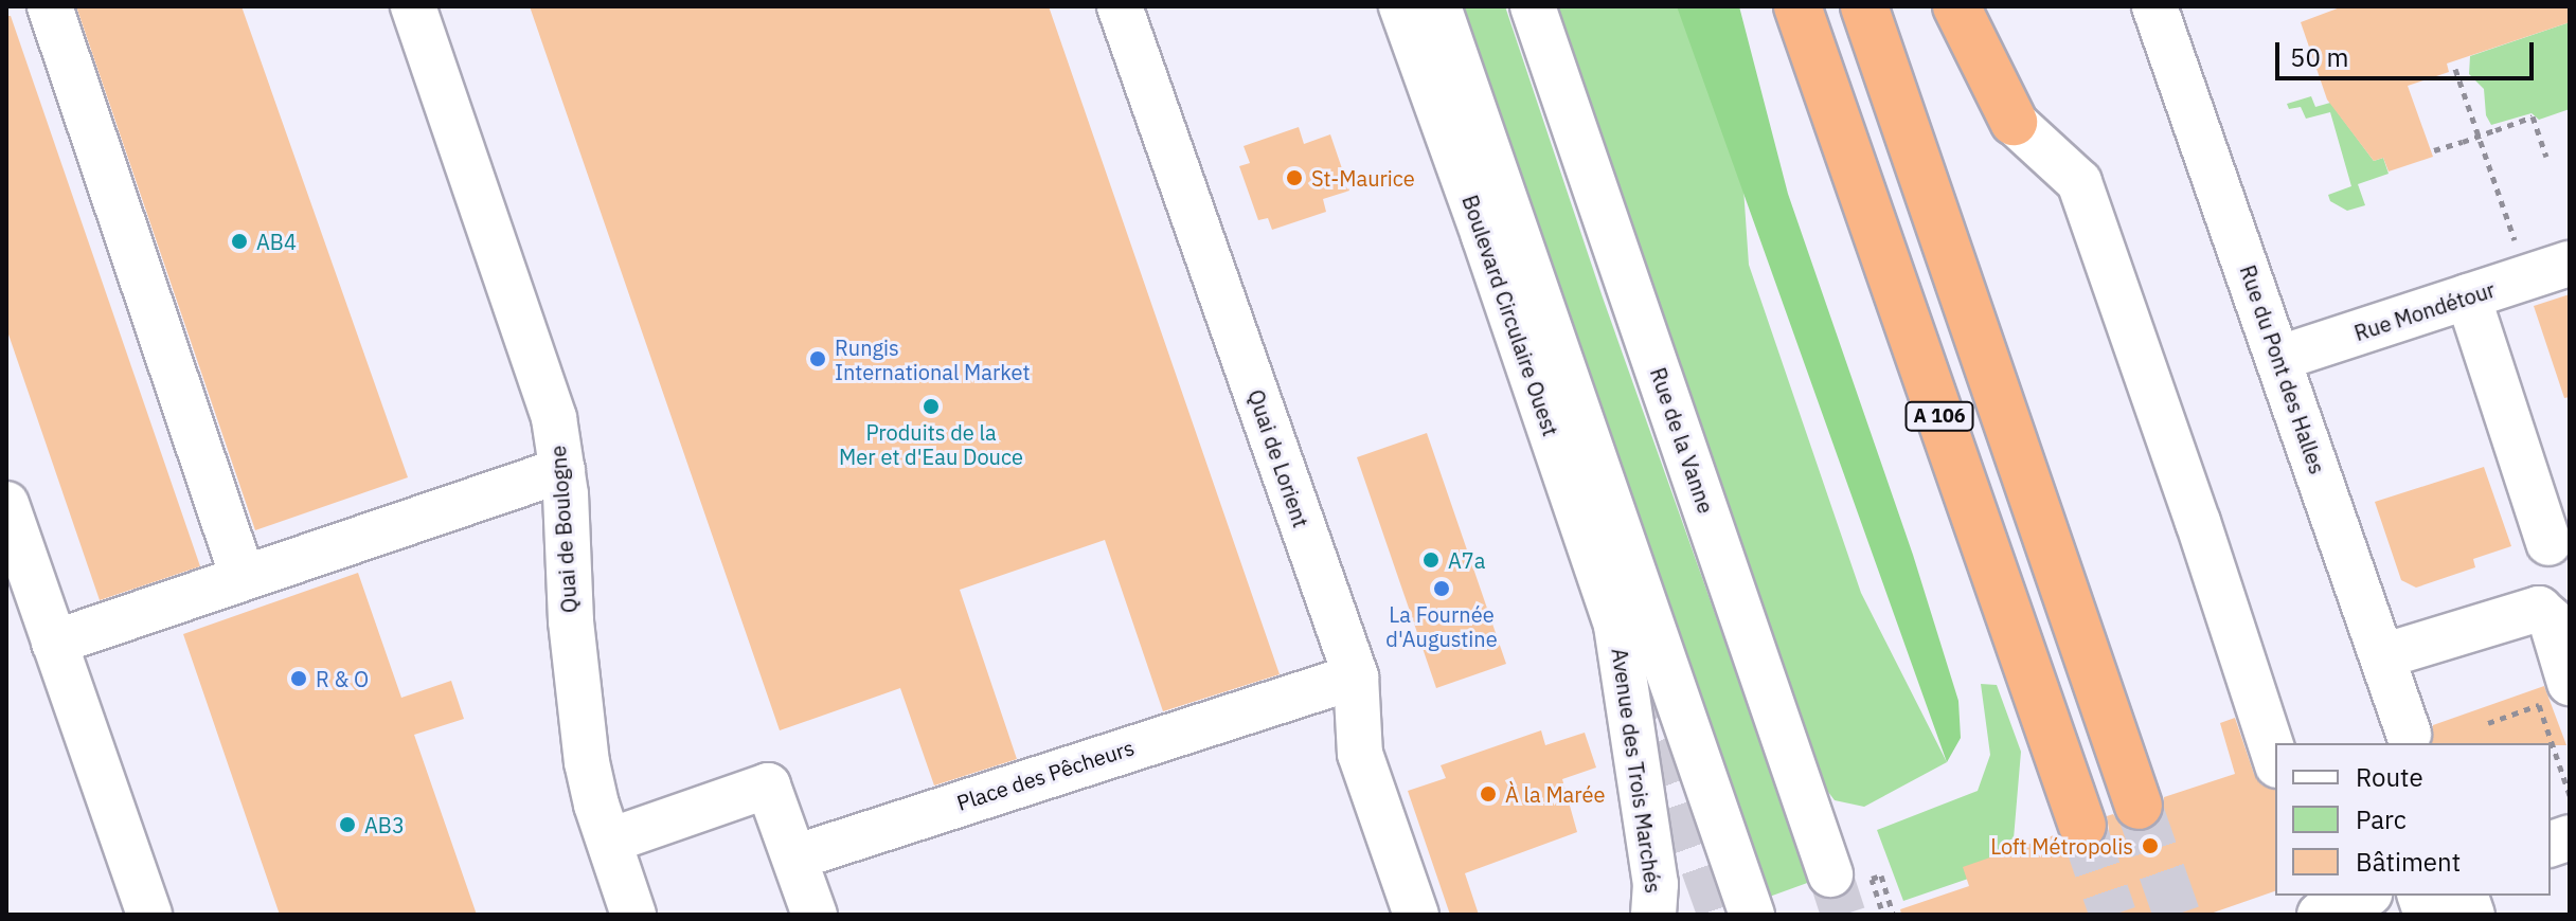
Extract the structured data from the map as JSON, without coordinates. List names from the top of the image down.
{
  "streets": {
    "highway": ["A 106"],
    "street": [
      "Rue Mondétour",
      "Boulevard Circulaire Ouest",
      "Rue du Pont des Halles",
      "Rue de la Vanne",
      "Quai de Lorient",
      "Quai de Boulogne",
      "Avenue des Trois Marchés",
      "Place des Pêcheurs"
    ]
  },
  "crossings": [
    ["Rue Mondétour", "Rue du Pont des Halles"],
    ["Boulevard Circulaire Ouest", "Avenue des Trois Marchés"],
    ["Quai de Lorient", "Place des Pêcheurs"]
  ],
  "places": [
    "St-Maurice",
    "AB4",
    "Rungis International Market",
    "Produits de la Mer et d'Eau Douce",
    "A7a",
    "La Fournée d'Augustine",
    "R & O",
    "À la Marée",
    "AB3",
    "Loft Métropolis"
  ],
  "legend": ["Route", "Parc", "Bâtiment"],
  "scale_bar": "50 m"
}
